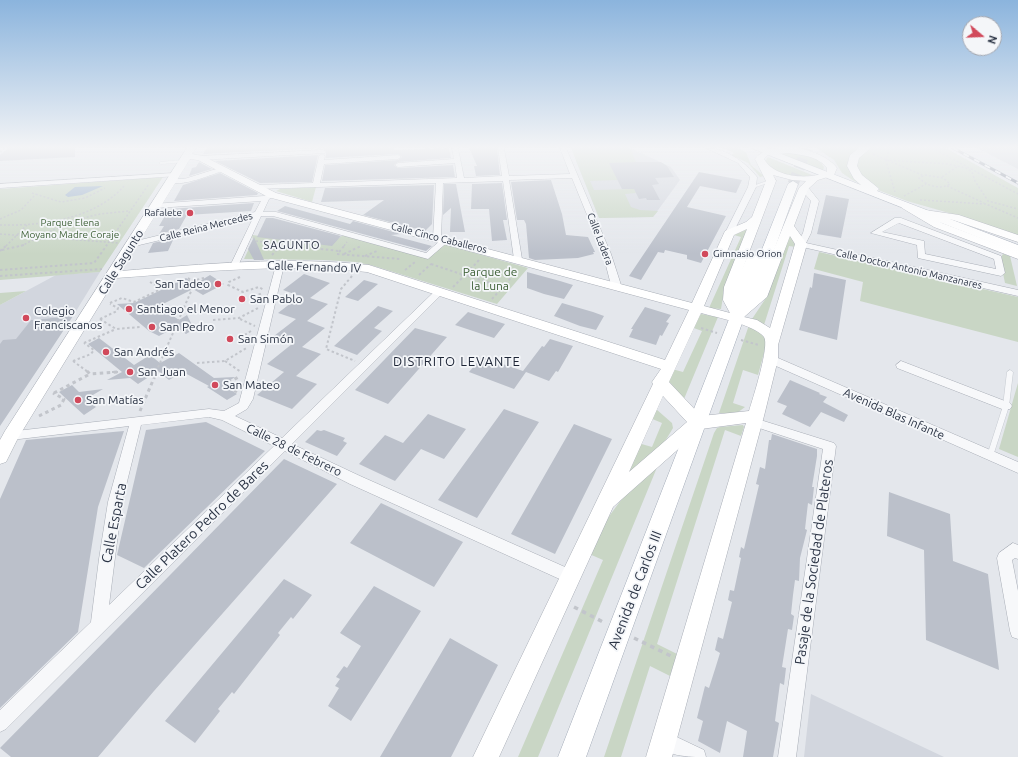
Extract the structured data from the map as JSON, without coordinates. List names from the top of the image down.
{
  "streets": {
    "main road": ["Avenida de Carlos III"],
    "street": [
      "Calle Reina Mercedes",
      "Calle Cinco Caballeros",
      "Calle Ladera",
      "Calle Sagunto",
      "Calle Fernando IV",
      "Calle Doctor Antonio Manzanares",
      "Avenida Blas Infante",
      "Calle 28 de Febrero",
      "Calle Esparta",
      "Calle Platero Pedro de Bares",
      "Pasaje de la Sociedad de Plateros"
    ]
  },
  "crossings": [
    ["Calle Reina Mercedes", "Calle Sagunto"],
    ["Calle Cinco Caballeros", "Calle Ladera"],
    ["Calle Cinco Caballeros", "Avenida de Carlos III"],
    ["Calle Sagunto", "Calle Fernando IV"],
    ["Calle Sagunto", "Calle 28 de Febrero"],
    ["Calle Fernando IV", "Calle Platero Pedro de Bares"],
    ["Calle Fernando IV", "Avenida de Carlos III"],
    ["Calle 28 de Febrero", "Calle Esparta"],
    ["Calle 28 de Febrero", "Calle Platero Pedro de Bares"],
    ["Calle 28 de Febrero", "Avenida de Carlos III"],
    ["Calle Esparta", "Calle Platero Pedro de Bares"]
  ],
  "districts": ["SAGUNTO", "DISTRITO LEVANTE"],
  "parks": ["Parque Elena Moyano Madre Coraje", "Parque de la Luna"],
  "places": [
    "Rafalete",
    "Gimnasio Orion",
    "San Tadeo",
    "San Pablo",
    "Santiago el Menor",
    "Colegio Franciscanos",
    "San Pedro",
    "San Simón",
    "San Andrés",
    "San Juan",
    "San Mateo",
    "San Matías"
  ],
  "north": "right"
}
